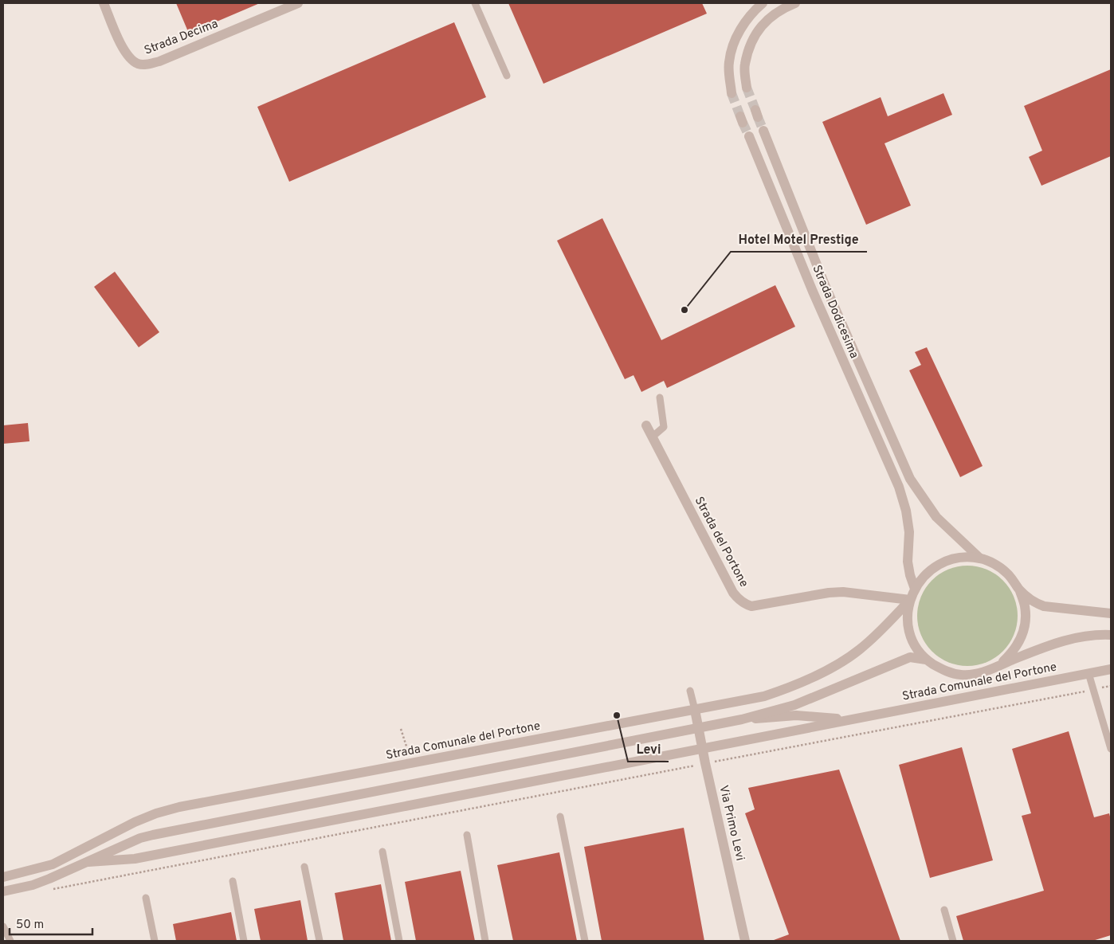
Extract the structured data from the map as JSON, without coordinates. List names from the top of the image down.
{
  "streets": {
    "street": [
      "Strada Decima",
      "Strada Dodicesima",
      "Strada del Portone",
      "Strada Comunale del Portone",
      "Via Primo Levi"
    ]
  },
  "crossings": [
    ["Strada Dodicesima", "Strada del Portone"],
    ["Strada Dodicesima", "Strada Comunale del Portone"],
    ["Strada del Portone", "Strada Comunale del Portone"],
    ["Strada Comunale del Portone", "Via Primo Levi"]
  ],
  "places": ["Hotel Motel Prestige", "Levi"],
  "scale_bar": "50 m"
}
